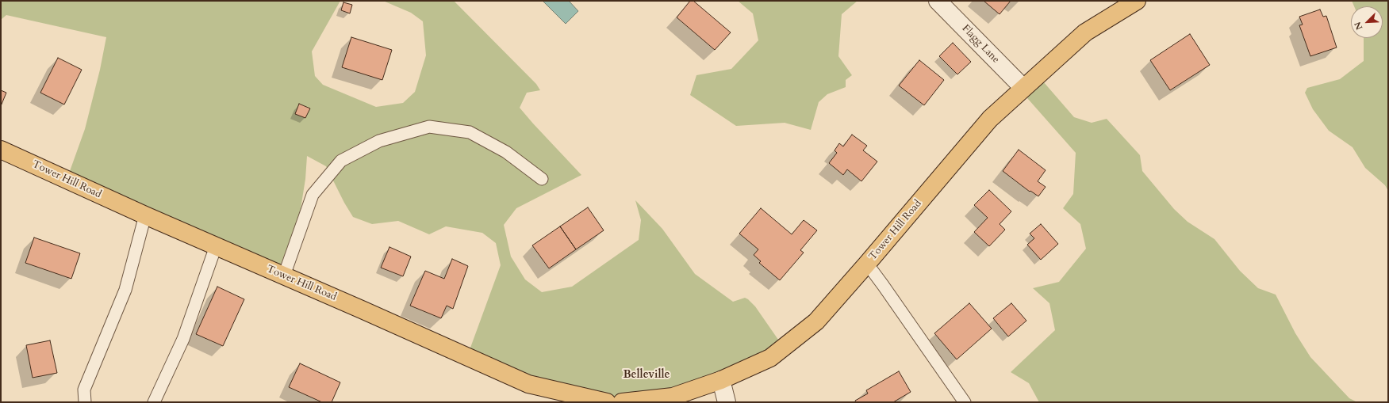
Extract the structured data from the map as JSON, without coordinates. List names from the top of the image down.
{
  "streets": {
    "main road": ["Tower Hill Road"],
    "street": ["Flagg Lane"]
  },
  "crossings": [
    ["Flagg Lane", "Tower Hill Road"]
  ],
  "districts": ["Belleville"],
  "north": "bottom left"
}
